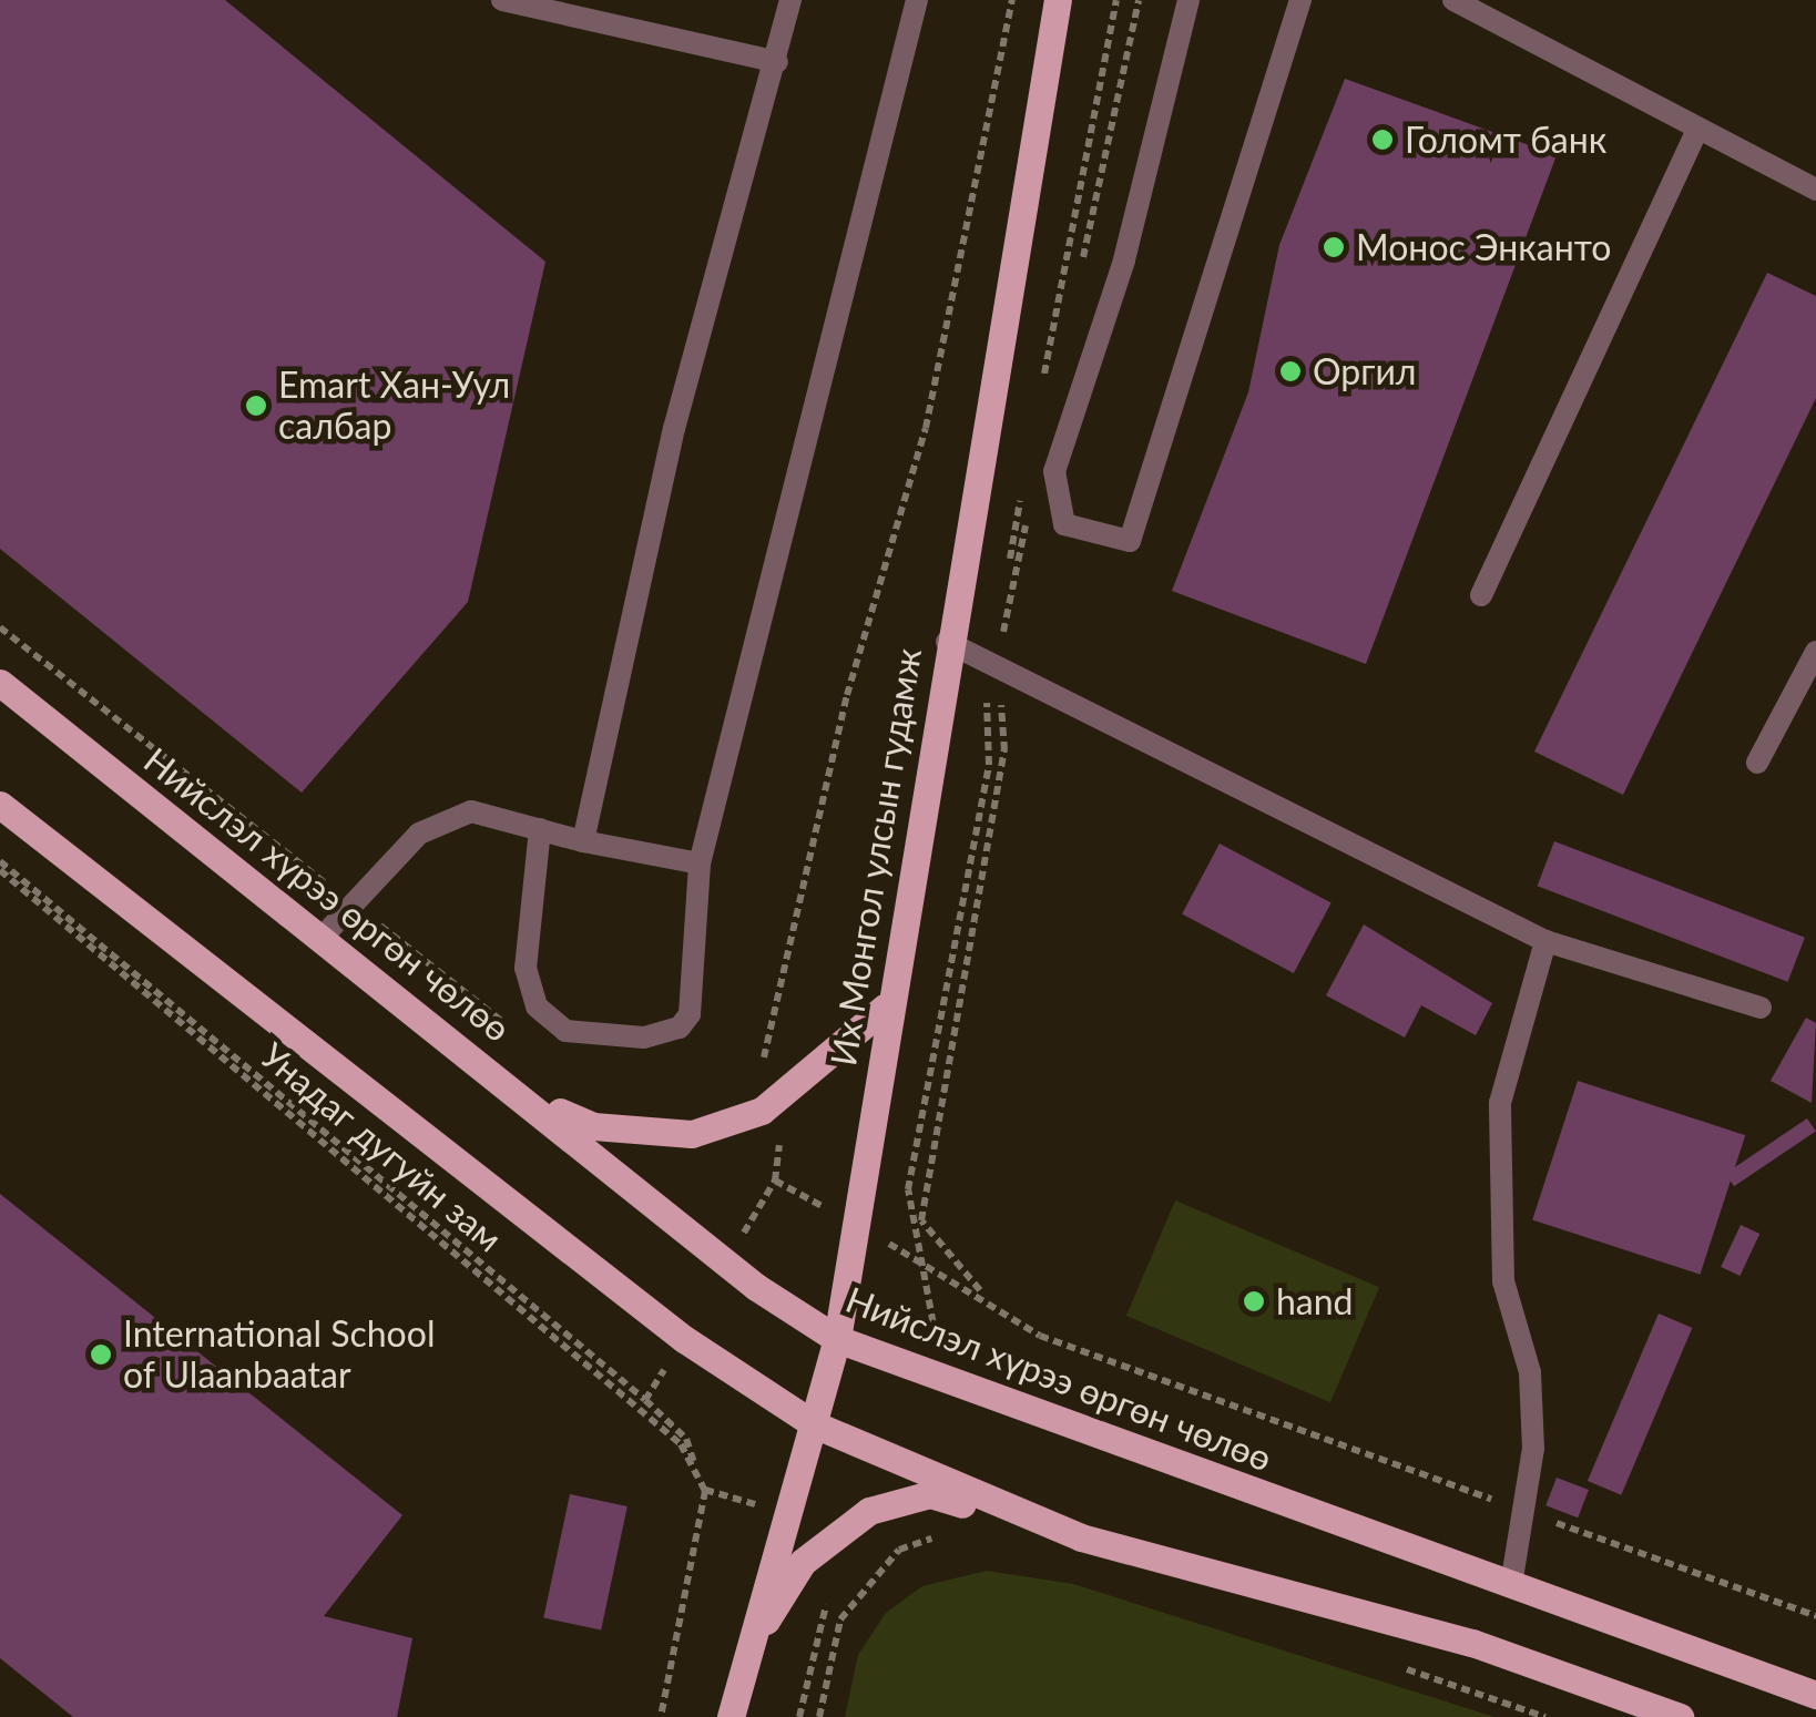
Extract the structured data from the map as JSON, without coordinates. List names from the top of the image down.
{
  "streets": {
    "main road": ["Их Монгол улсын гудамж", "Нийслэл хүрээ өргөн чөлөө"]
  },
  "crossings": [
    ["Их Монгол улсын гудамж", "Нийслэл хүрээ өргөн чөлөө"]
  ],
  "places": [
    "Голомт банк",
    "Монос Энканто",
    "Оргил",
    "Emart Хан-Уул салбар",
    "hand",
    "International School of Ulaanbaatar"
  ]
}
